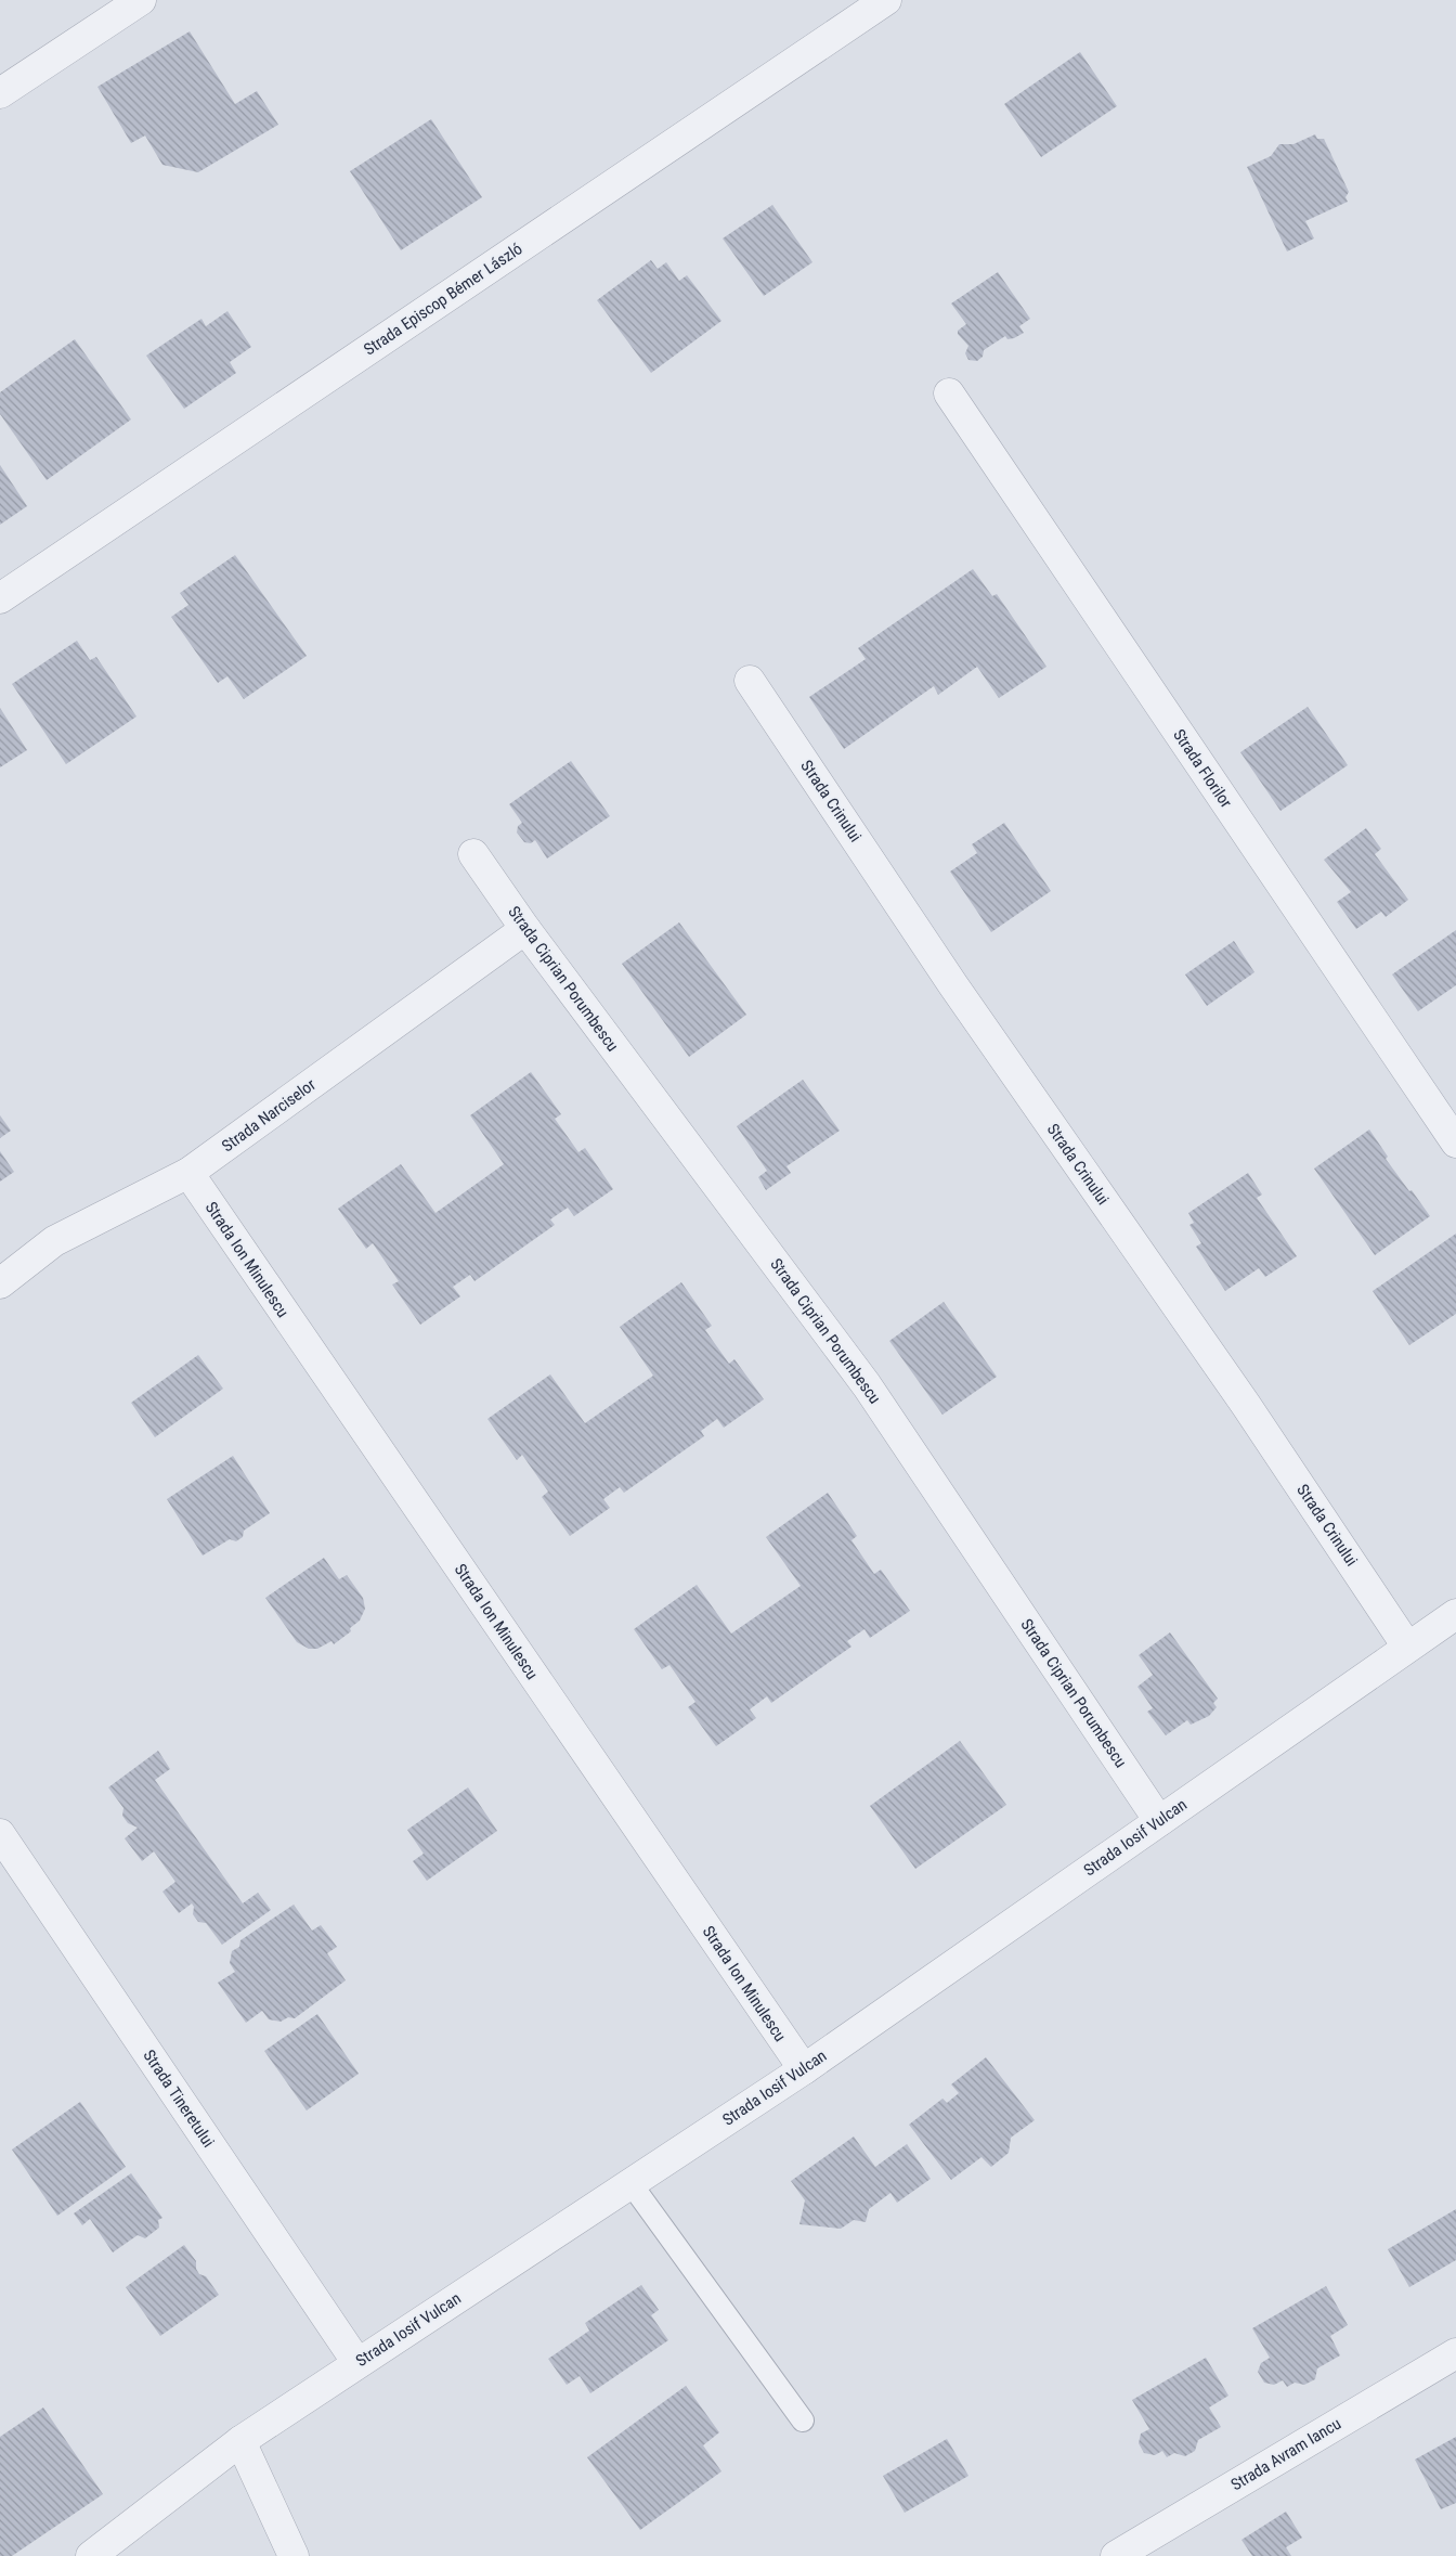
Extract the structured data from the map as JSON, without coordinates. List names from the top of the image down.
{
  "streets": {
    "street": [
      "Strada Episcop Bémer László",
      "Strada Florilor",
      "Strada Crinului",
      "Strada Ciprian Porumbescu",
      "Strada Narciselor",
      "Strada Ion Minulescu",
      "Strada Iosif Vulcan",
      "Strada Tineretului",
      "Strada Avram Iancu"
    ]
  },
  "crossings": [
    ["Strada Crinului", "Strada Iosif Vulcan"],
    ["Strada Ciprian Porumbescu", "Strada Narciselor"],
    ["Strada Ciprian Porumbescu", "Strada Iosif Vulcan"],
    ["Strada Narciselor", "Strada Ion Minulescu"],
    ["Strada Ion Minulescu", "Strada Iosif Vulcan"],
    ["Strada Iosif Vulcan", "Strada Tineretului"]
  ]
}
